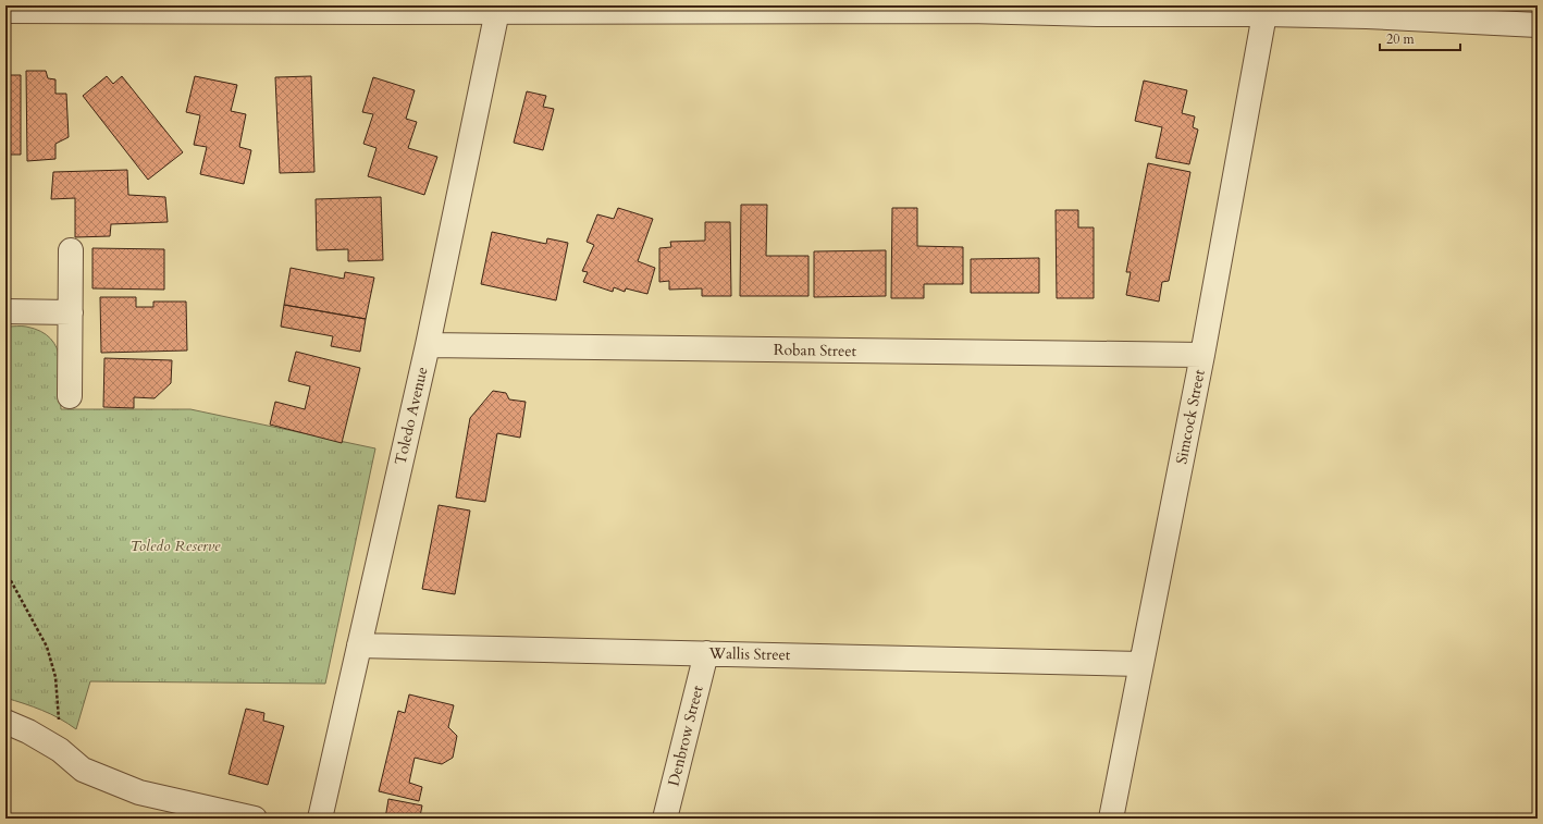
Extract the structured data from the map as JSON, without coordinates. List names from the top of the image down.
{
  "streets": {
    "street": [
      "Roban Street",
      "Toledo Avenue",
      "Simcock Street",
      "Wallis Street",
      "Denbrow Street"
    ]
  },
  "crossings": [
    ["Roban Street", "Toledo Avenue"],
    ["Roban Street", "Simcock Street"],
    ["Toledo Avenue", "Wallis Street"],
    ["Simcock Street", "Wallis Street"],
    ["Wallis Street", "Denbrow Street"]
  ],
  "parks": ["Toledo Reserve"],
  "scale_bar": "20 m"
}
